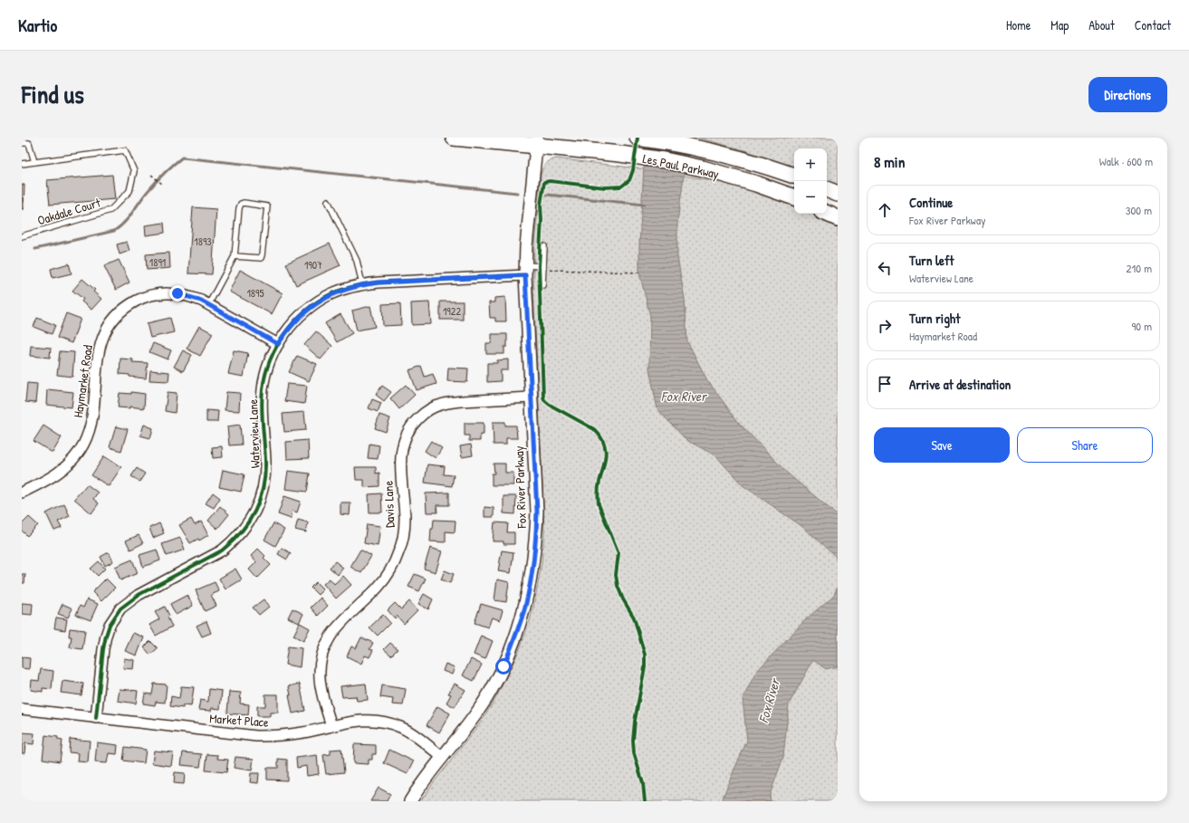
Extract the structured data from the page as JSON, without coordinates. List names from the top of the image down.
{
  "streets": {
    "main road": ["Les Paul Parkway"],
    "street": [
      "Haymarket Road",
      "Waterview Lane",
      "Fox River Parkway",
      "Davis Lane",
      "Market Place"
    ],
    "lane": ["Oakdale Court"]
  },
  "crossings": [
    ["Les Paul Parkway", "Fox River Parkway"],
    ["Haymarket Road", "Waterview Lane"],
    ["Waterview Lane", "Fox River Parkway"],
    ["Waterview Lane", "Market Place"],
    ["Fox River Parkway", "Davis Lane"],
    ["Fox River Parkway", "Market Place"],
    ["Davis Lane", "Market Place"]
  ],
  "water": ["Fox River"],
  "house_numbers": [
    "1893",
    "1891",
    "1907",
    "1895",
    "1922"
  ],
  "page": {
    "header": "Kartio",
    "nav": [
      "Home",
      "Map",
      "About",
      "Contact"
    ],
    "title": "Find us",
    "buttons": [
      "Directions",
      ["Save", "Share"]
    ],
    "heading": ["8 min", "Walk · 600 m"],
    "map_buttons": ["+", "−"],
    "list": [
      ["Continue", "Fox River Parkway", "300 m"],
      ["Turn left", "Waterview Lane", "210 m"],
      ["Turn right", "Haymarket Road", "90 m"],
      "Arrive at destination"
    ]
  }
}
